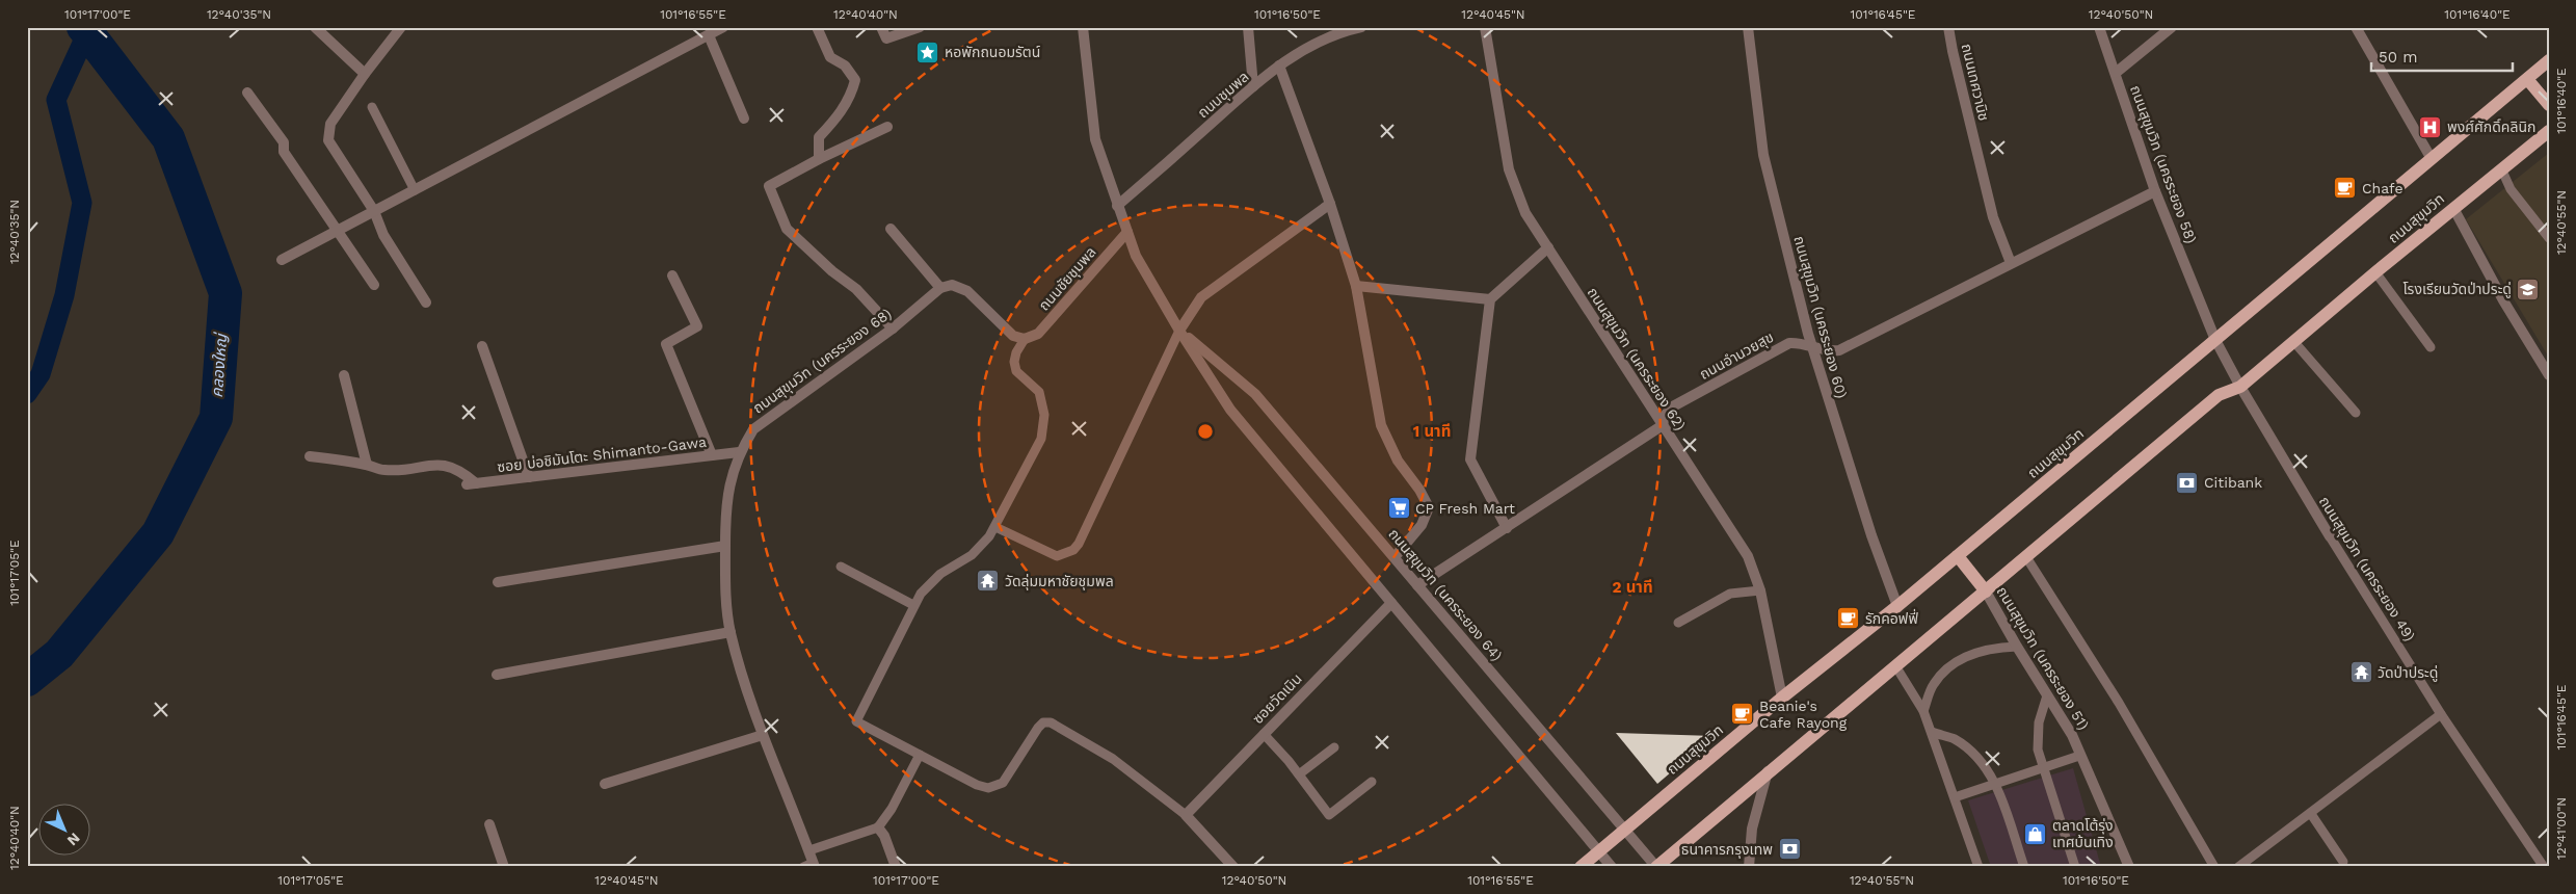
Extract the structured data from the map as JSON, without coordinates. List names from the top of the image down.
{
  "streets": {
    "main road": ["ถนนสุขุมวิท", "ถนนสุขุมวิท (นครระยอง 51)"],
    "street": [
      "ถนนเทศวานิช",
      "ถนนชุมพล",
      "ถนนสุขุมวิท (นครระยอง 58)",
      "ถนนชัยชุมพล",
      "ถนนสุขุมวิท (นครระยอง 60)",
      "ถนนอำนวยสุข",
      "ถนนสุขุมวิท (นครระยอง 62)",
      "ถนนสุขุมวิท (นครระยอง 68)",
      "ซอย บ่อชิมันโตะ Shimanto-Gawa",
      "ถนนสุขุมวิท (นครระยอง 49)",
      "ถนนสุขุมวิท (นครระยอง 64)",
      "ซอยวัดเนิน"
    ]
  },
  "crossings": [
    ["ถนนเทศวานิช", "ถนนอำนวยสุข"],
    ["ถนนชุมพล", "ถนนสุขุมวิท (นครระยอง 64)"],
    ["ถนนสุขุมวิท (นครระยอง 58)", "ถนนสุขุมวิท"],
    ["ถนนสุขุมวิท (นครระยอง 58)", "ถนนอำนวยสุข"],
    ["ถนนสุขุมวิท (นครระยอง 58)", "ถนนสุขุมวิท (นครระยอง 49)"],
    ["ถนนสุขุมวิท", "ถนนสุขุมวิท (นครระยอง 60)"],
    ["ถนนสุขุมวิท", "ถนนสุขุมวิท (นครระยอง 62)"],
    ["ถนนสุขุมวิท", "ถนนสุขุมวิท (นครระยอง 49)"],
    ["ถนนสุขุมวิท", "ถนนสุขุมวิท (นครระยอง 64)"],
    ["ถนนสุขุมวิท", "ถนนสุขุมวิท (นครระยอง 51)"],
    ["ถนนชัยชุมพล", "ถนนสุขุมวิท (นครระยอง 64)"],
    ["ถนนสุขุมวิท (นครระยอง 60)", "ถนนอำนวยสุข"],
    ["ถนนอำนวยสุข", "ถนนสุขุมวิท (นครระยอง 62)"],
    ["ถนนอำนวยสุข", "ถนนสุขุมวิท (นครระยอง 64)"],
    ["ถนนสุขุมวิท (นครระยอง 68)", "ซอย บ่อชิมันโตะ Shimanto-Gawa"],
    ["ถนนสุขุมวิท (นครระยอง 64)", "ซอยวัดเนิน"]
  ],
  "water": ["คลองใหญ่"],
  "places": {
    "place": ["หอพักถนอมรัตน์"],
    "hospital": ["พงศ์ศักดิ์คลินิก"],
    "cafe": ["Chafe", "รักคอฟฟี่", "Beanie's Cafe Rayong"],
    "school or university": ["โรงเรียนวัดป่าประดู่"],
    "bank": ["Citibank", "ธนาคารกรุงเทพ"],
    "supermarket": ["CP Fresh Mart"],
    "temple": ["วัดลุ่มมหาชัยชุมพล", "วัดป่าประดู่"],
    "shop": ["ตลาดโต้รุ่ง เทศบ้นเทิง"]
  },
  "scale_bar": "50 m",
  "north": "bottom right",
  "coordinates": [
    "101°17'00\"E",
    "12°40'35\"N",
    "101°16'55\"E",
    "12°40'40\"N",
    "101°16'50\"E",
    "12°40'45\"N",
    "101°16'45\"E",
    "12°40'50\"N",
    "101°16'40\"E",
    "12°40'55\"N",
    "101°17'05\"E",
    "12°41'00\"N"
  ],
  "rings": ["1 นาที", "2 นาที"]
}
